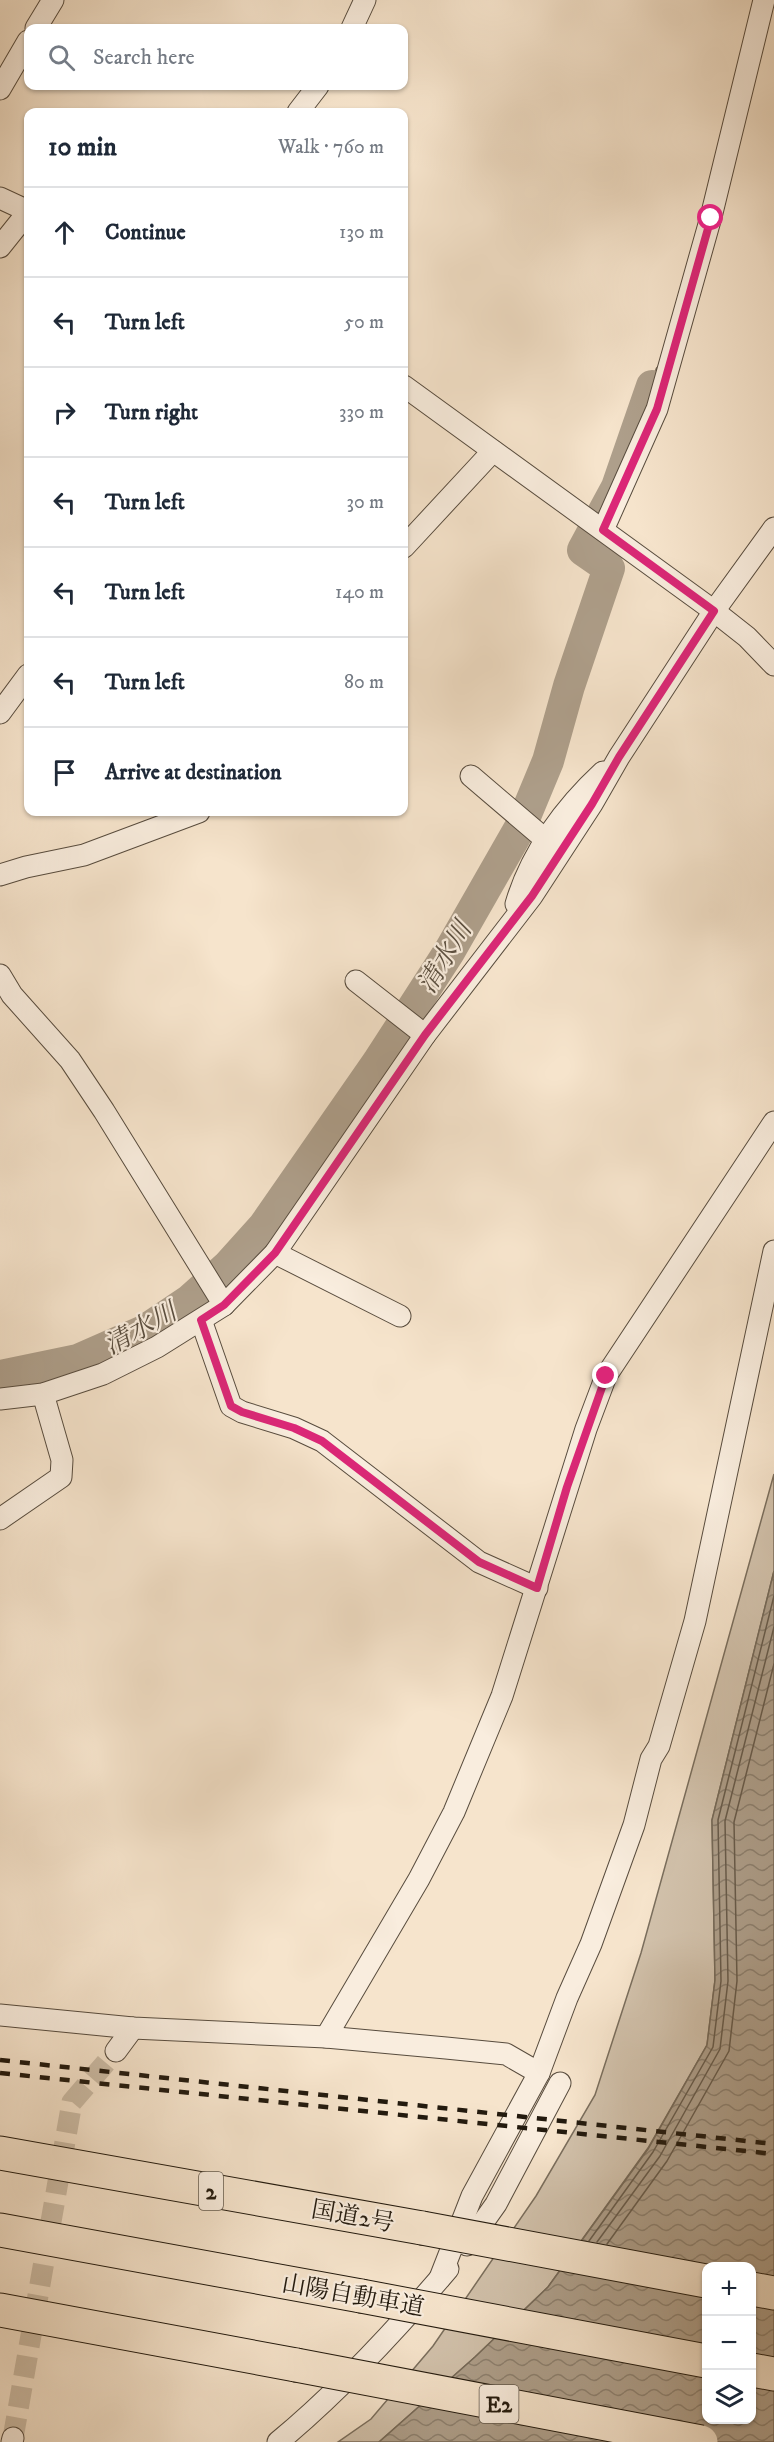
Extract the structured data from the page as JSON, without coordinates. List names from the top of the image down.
{
  "streets": {
    "highway": [
      "2",
      "国道2号",
      "山陽自動車道",
      "E2"
    ]
  },
  "water": ["清水川"],
  "page": {
    "search": "Search here",
    "heading": ["10 min", "Walk · 760 m"],
    "list": [
      ["Continue", "130 m"],
      ["Turn left", "50 m"],
      ["Turn right", "330 m"],
      ["Turn left", "30 m"],
      ["Turn left", "140 m"],
      ["Turn left", "80 m"],
      "Arrive at destination"
    ],
    "map_buttons": ["+", "−"]
  }
}
